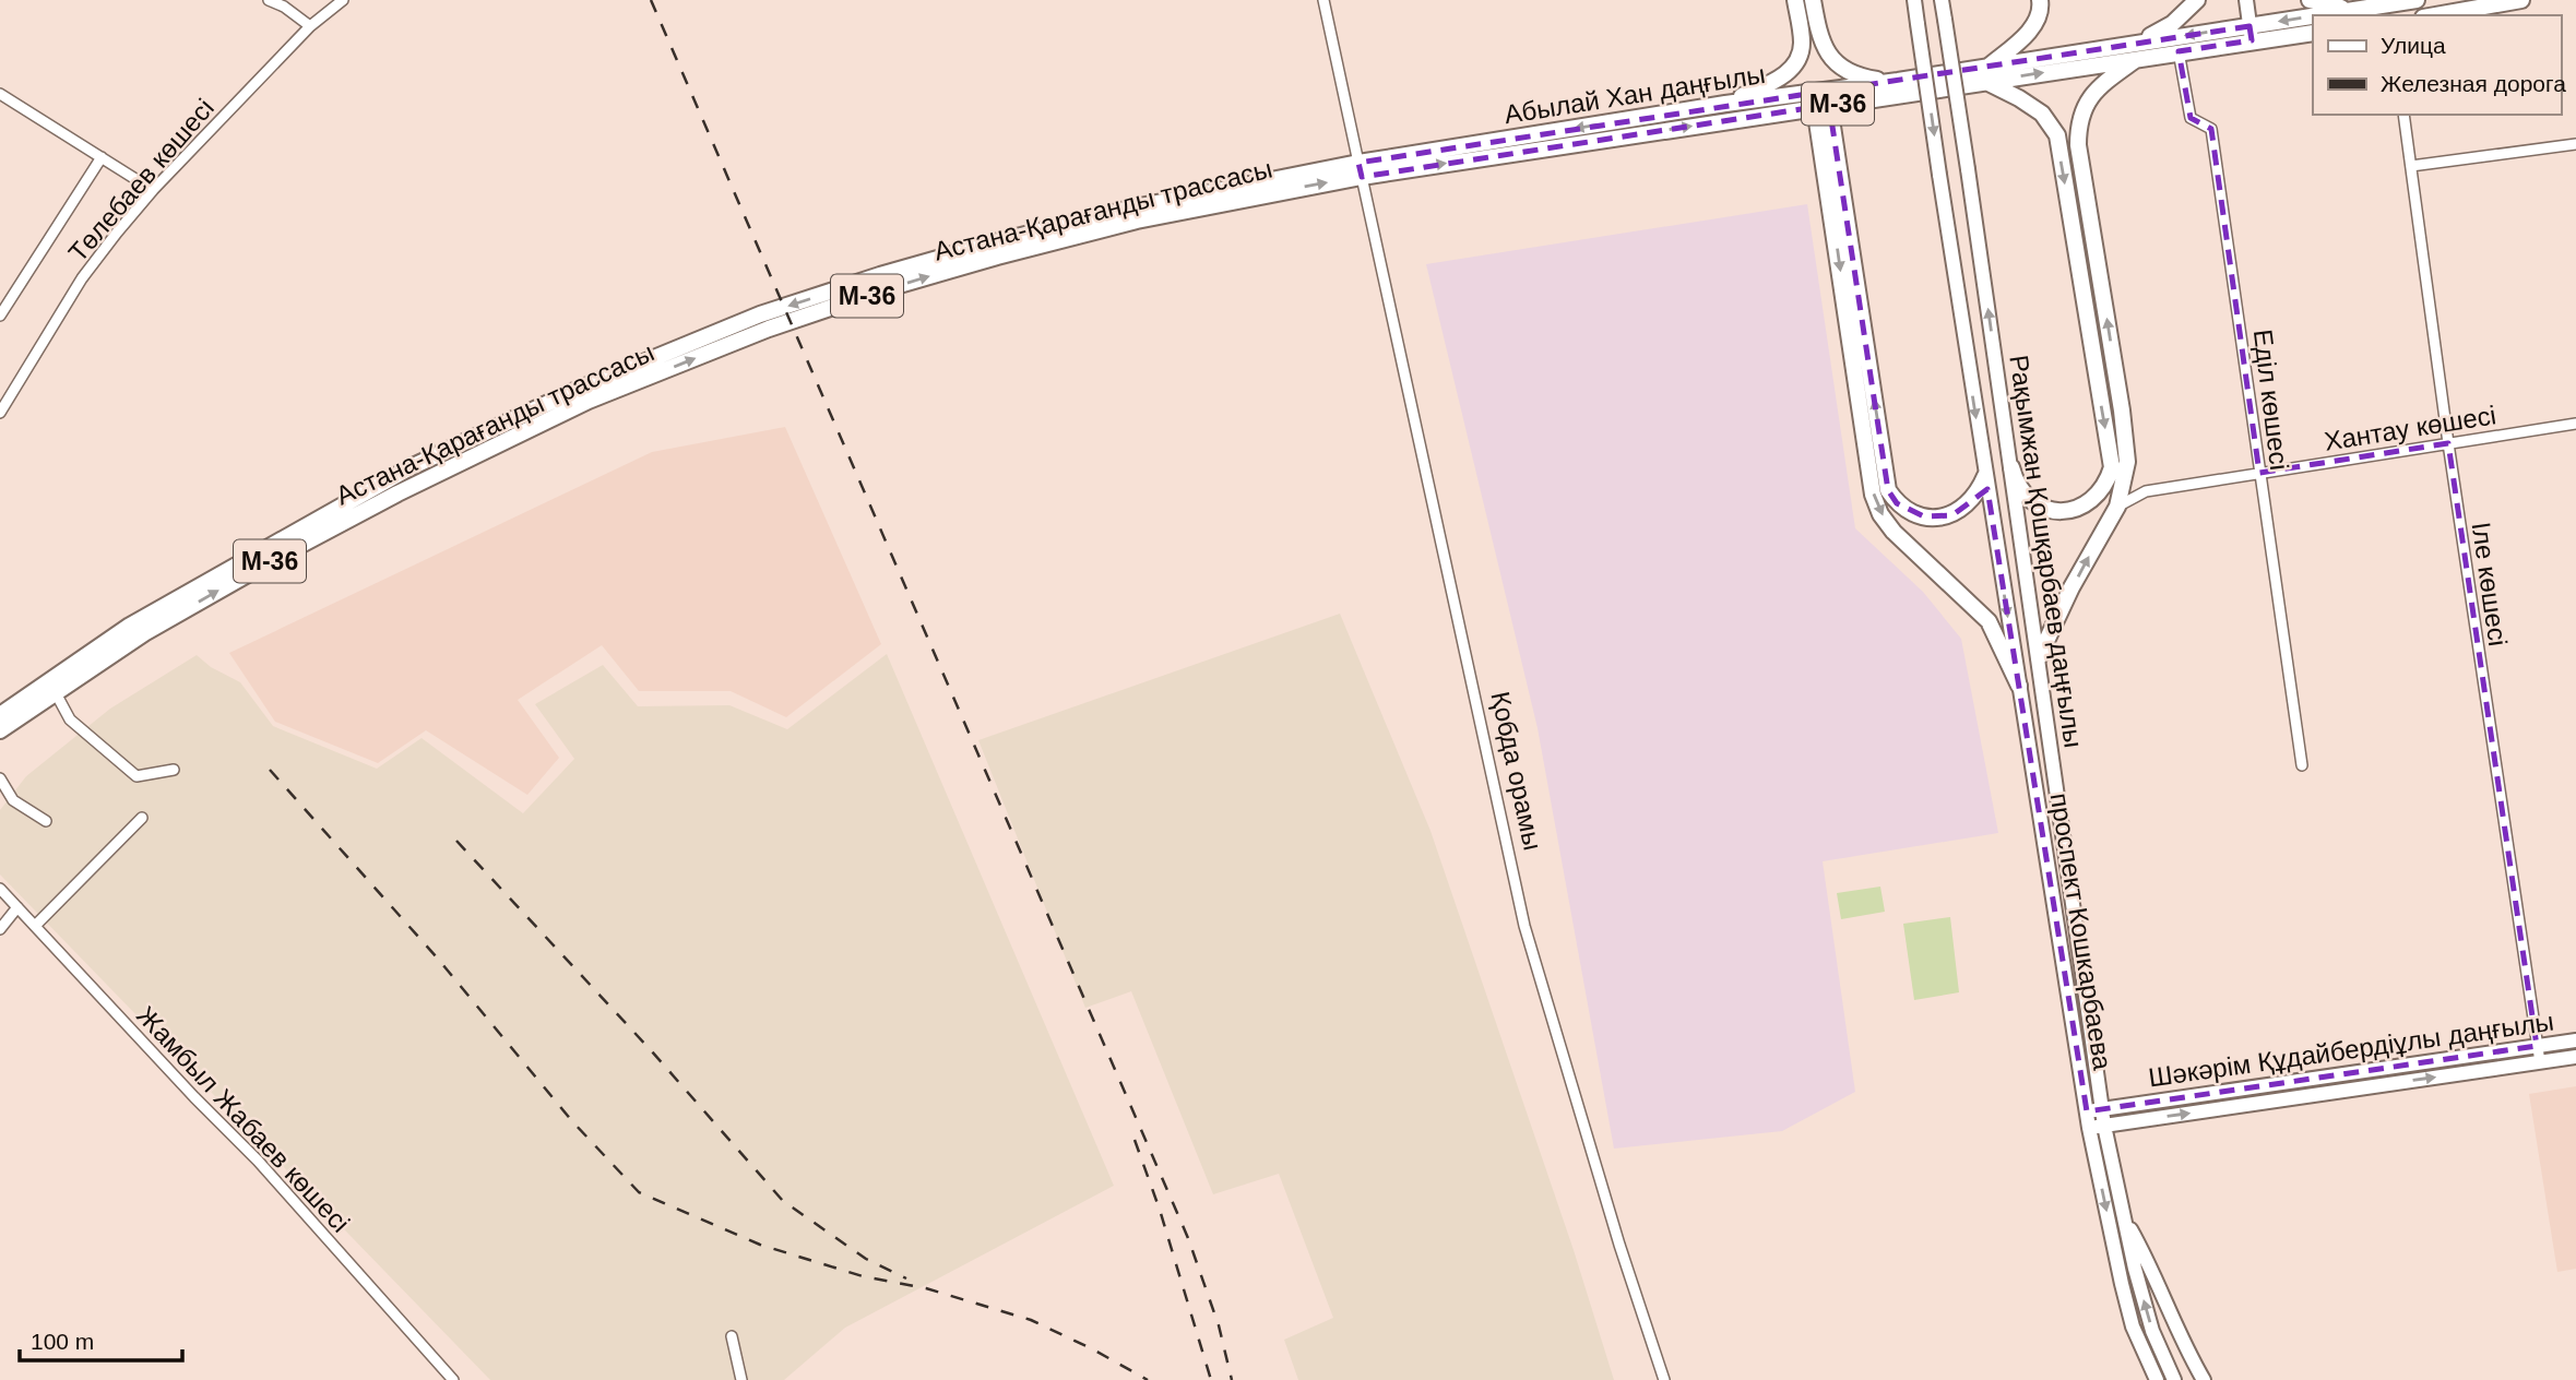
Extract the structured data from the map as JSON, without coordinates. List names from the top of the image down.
{
  "streets": {
    "main road": [
      "Абылай Хан даңғылы",
      "M-36",
      "Астана-Қарағанды трассасы",
      "Рақымжан Қошқарбаев даңғылы",
      "проспект Кошкарбаева",
      "Шәкәрім Құдайбердіұлы даңғылы"
    ],
    "street": [
      "Төлебаев көшесі",
      "Еділ көшесі",
      "Хантау көшесі",
      "Іле көшесі",
      "Қобда орамы",
      "Жамбыл Жабаев көшесі"
    ]
  },
  "crossings": [
    ["Абылай Хан даңғылы", "Астана-Қарағанды трассасы"],
    ["Абылай Хан даңғылы", "Еділ көшесі"],
    ["Абылай Хан даңғылы", "Қобда орамы"],
    ["Астана-Қарағанды трассасы", "Қобда орамы"],
    ["Еділ көшесі", "Хантау көшесі"],
    ["Хантау көшесі", "Іле көшесі"],
    ["Рақымжан Қошқарбаев даңғылы", "проспект Кошкарбаева"],
    ["Рақымжан Қошқарбаев даңғылы", "Шәкәрім Құдайбердіұлы даңғылы"],
    ["Іле көшесі", "Шәкәрім Құдайбердіұлы даңғылы"],
    ["проспект Кошкарбаева", "Шәкәрім Құдайбердіұлы даңғылы"]
  ],
  "legend": ["Улица", "Железная дорога"],
  "scale_bar": "100 m"
}
